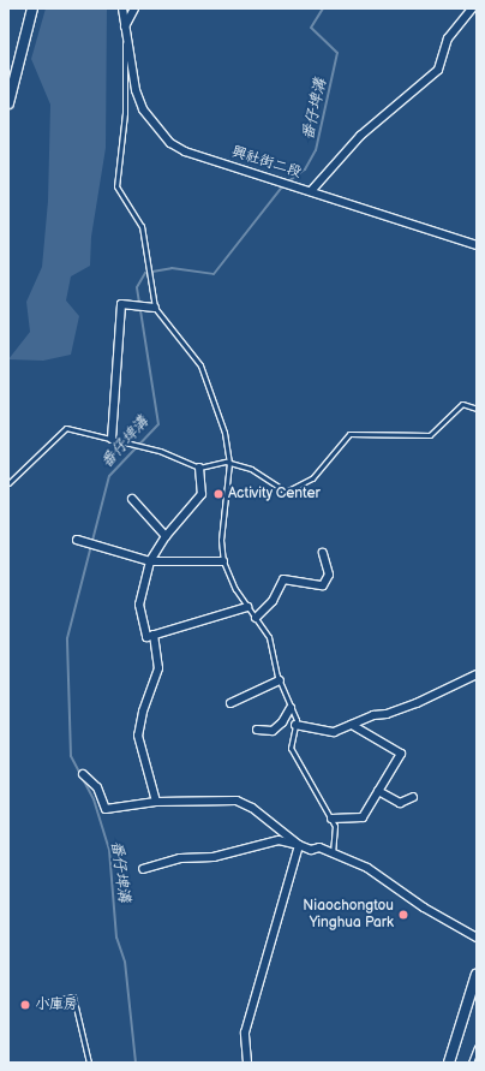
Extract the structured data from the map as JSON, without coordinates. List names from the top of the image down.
{
  "streets": {
    "street": ["興社街二段"]
  },
  "water": ["番仔埤溝"],
  "places": ["Activity Center", "Niaochongtou Yinghua Park", "小庫房"]
}
